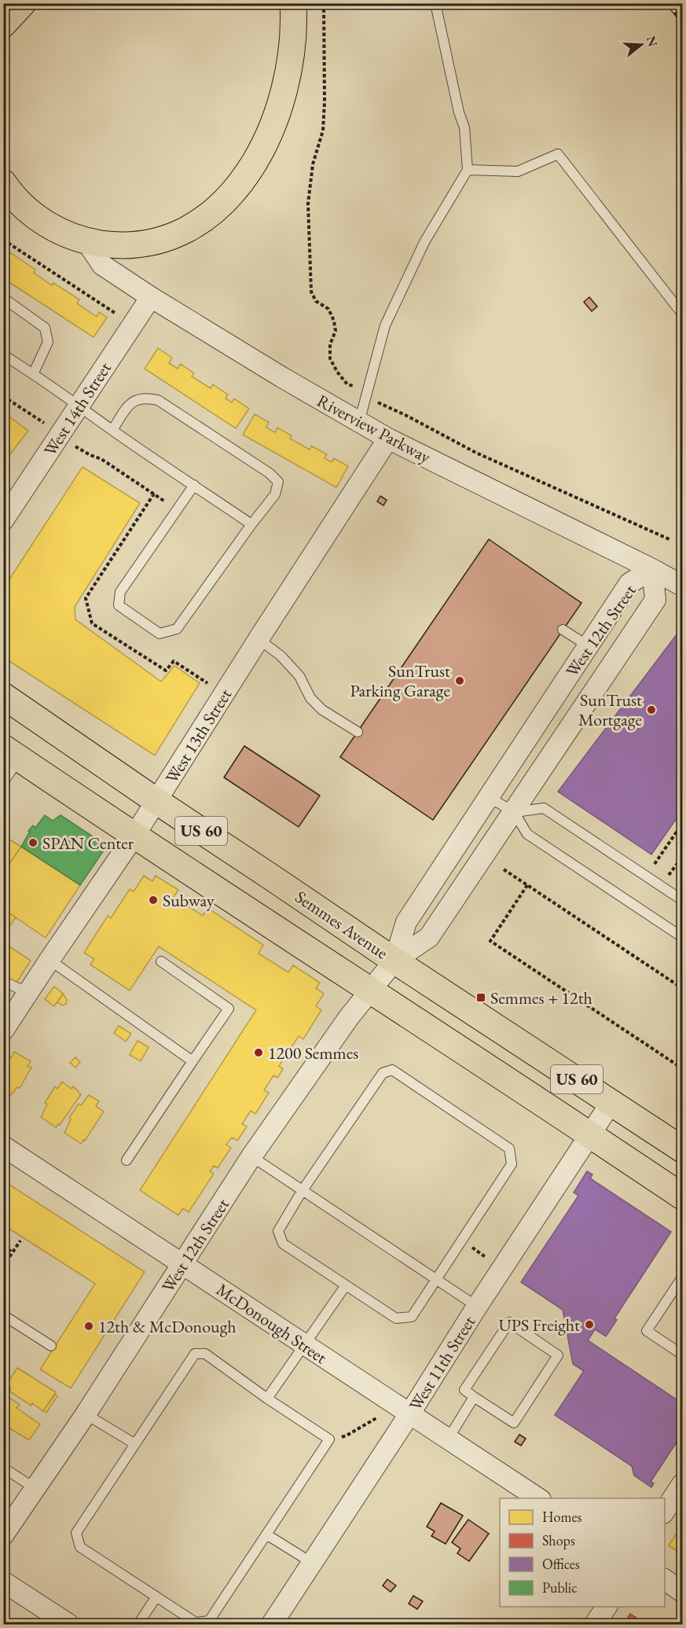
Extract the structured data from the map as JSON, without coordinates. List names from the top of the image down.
{
  "streets": {
    "main road": ["US 60", "Semmes Avenue"],
    "street": [
      "West 14th Street",
      "Riverview Parkway",
      "West 12th Street",
      "West 13th Street",
      "McDonough Street",
      "West 11th Street"
    ]
  },
  "crossings": [
    ["West 14th Street", "Riverview Parkway"],
    ["Riverview Parkway", "West 12th Street"],
    ["Riverview Parkway", "West 13th Street"],
    ["West 12th Street", "US 60"],
    ["West 12th Street", "Semmes Avenue"],
    ["West 12th Street", "McDonough Street"],
    ["West 13th Street", "US 60"],
    ["West 13th Street", "Semmes Avenue"],
    ["US 60", "West 11th Street"],
    ["Semmes Avenue", "West 11th Street"],
    ["McDonough Street", "West 11th Street"]
  ],
  "places": {
    "other": [
      "SunTrust Parking Garage",
      "SunTrust Mortgage",
      "SPAN Center",
      "Subway",
      "1200 Semmes",
      "UPS Freight",
      "12th & McDonough"
    ],
    "transit": ["Semmes + 12th"]
  },
  "legend": [
    "Homes",
    "Shops",
    "Offices",
    "Public"
  ],
  "north": "right"
}
